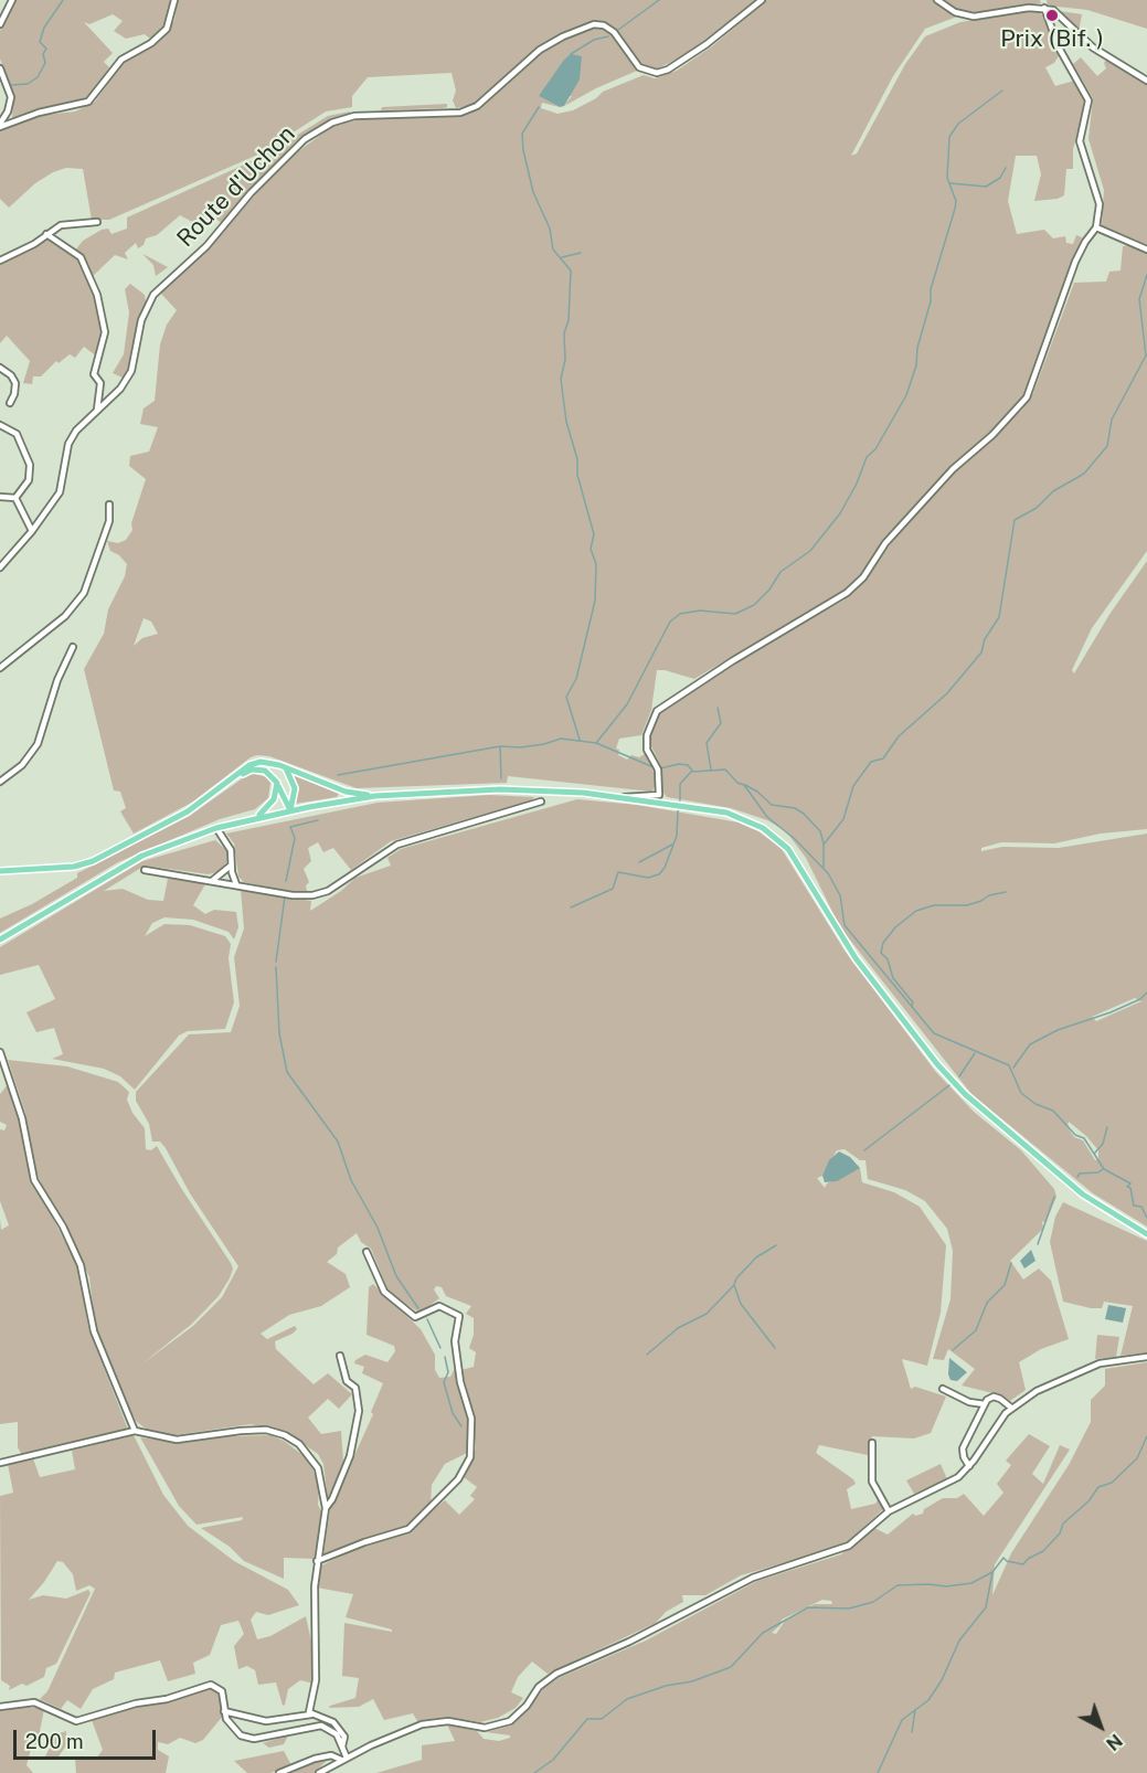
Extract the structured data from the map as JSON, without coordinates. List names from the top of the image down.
{
  "streets": {
    "street": ["Route d'Uchon"]
  },
  "places": ["Prix (Bif. )"],
  "scale_bar": "200 m",
  "north": "bottom right"
}
